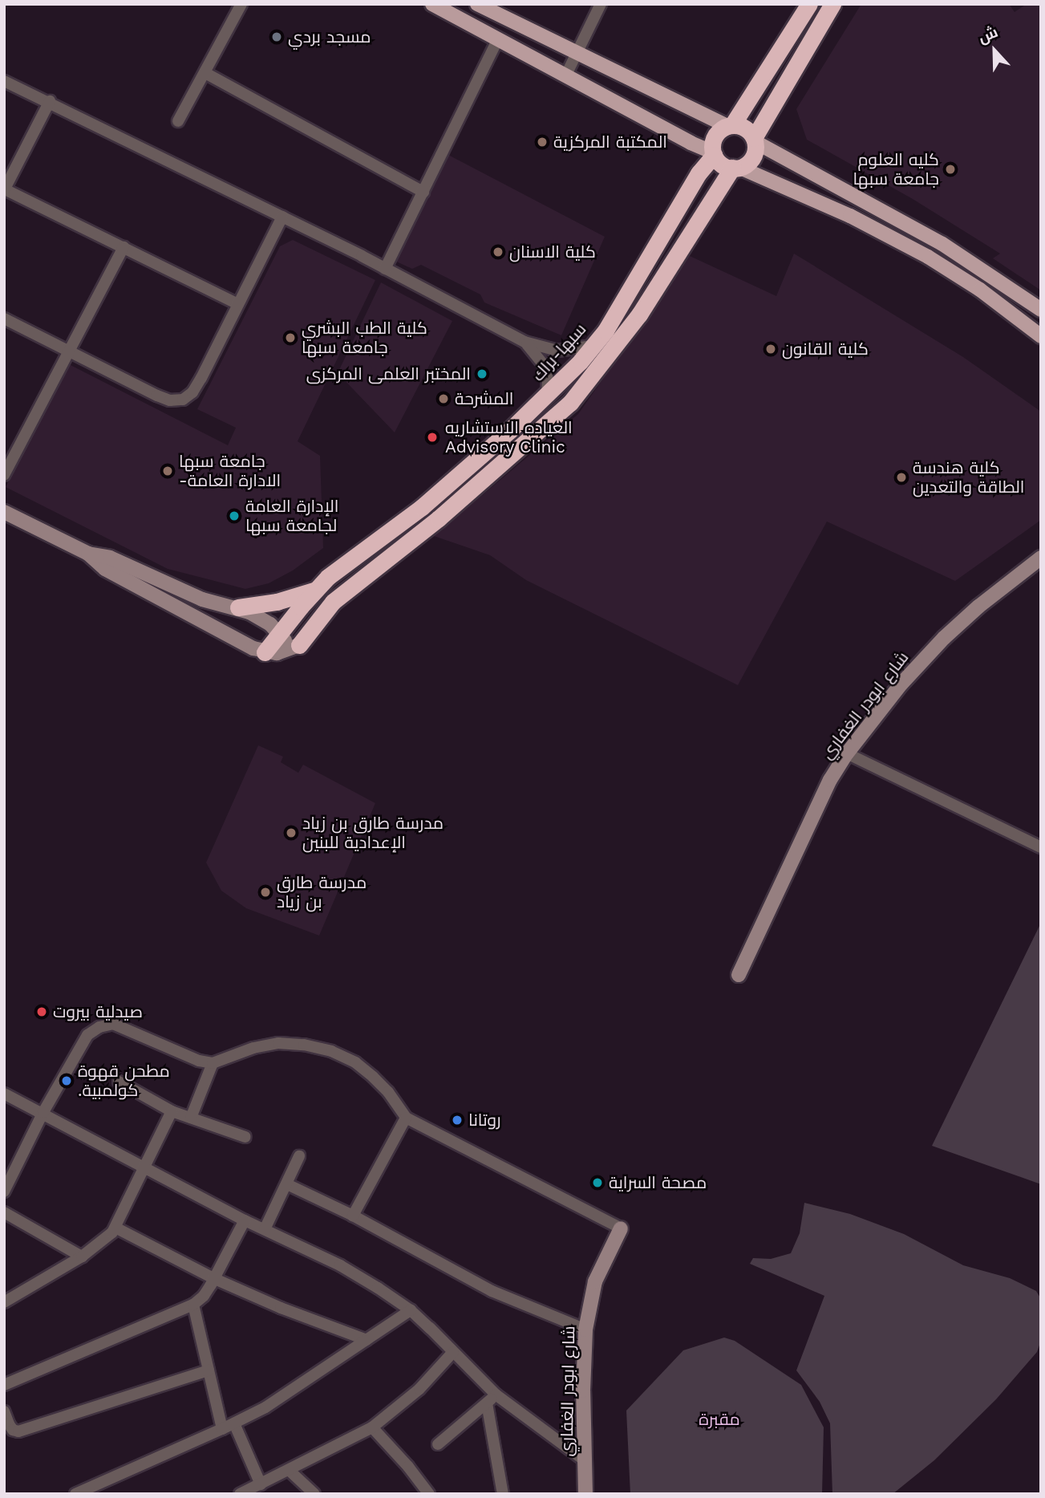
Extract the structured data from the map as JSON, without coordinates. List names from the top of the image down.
{
  "streets": {
    "highway": ["سبها-براك"],
    "street": ["شارع ابودر الغفاري"]
  },
  "parks": ["مقبرة"],
  "places": [
    "مسجد بردي",
    "المكتبة المركزية",
    "كليه العلوم جامعة سبها",
    "كلية الاسنان",
    "كلية الطب البشري جامعة سبها",
    "كلية القانون",
    "المختبر العلمى المركزى",
    "المشرحة",
    "العياده الاستشاريه Advisory Clinic",
    "جامعة سبها -الادارة العامة",
    "كلية هندسة الطاقة والتعدين",
    "الإدارة العامة لجامعة سبها",
    "مدرسة طارق بن زياد الإعدادية للبنين",
    "مدرسة طارق بن زياد",
    "صيدلية بيروت",
    "مطحن قهوة .كولمبية",
    "روتانا",
    "مصحة السراية"
  ],
  "north": "top"
}
